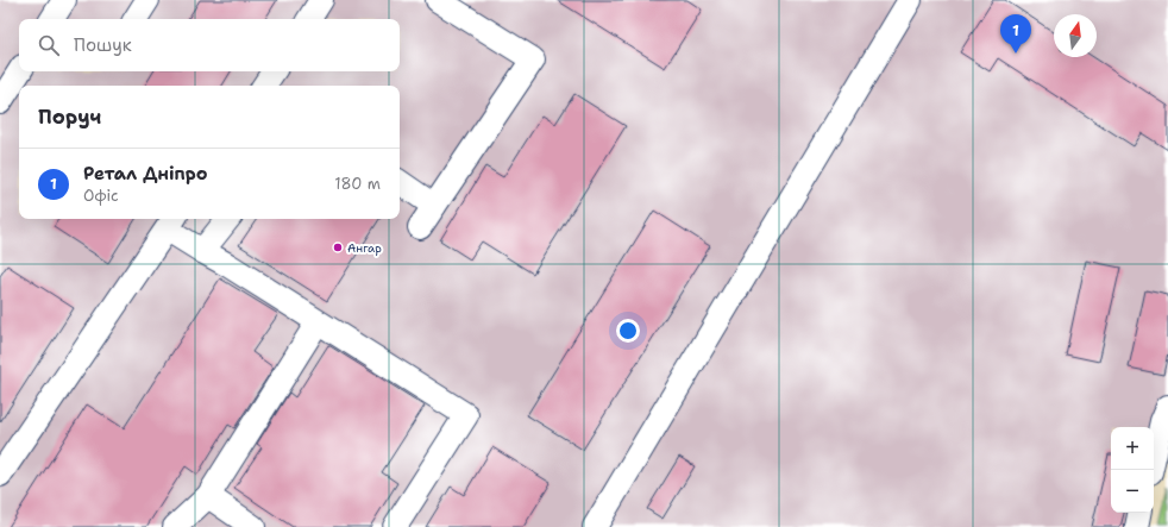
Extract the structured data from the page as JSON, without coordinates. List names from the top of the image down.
{
  "places": ["Ангар"],
  "north": "top",
  "page": {
    "pins": "1",
    "search": "Пошук",
    "heading": "Поруч",
    "list": [
      {
        "mark": "1",
        "name": "Ретал Дніпро",
        "note": "Офіс",
        "value": "180 m"
      }
    ],
    "map_buttons": ["+", "−"]
  }
}
